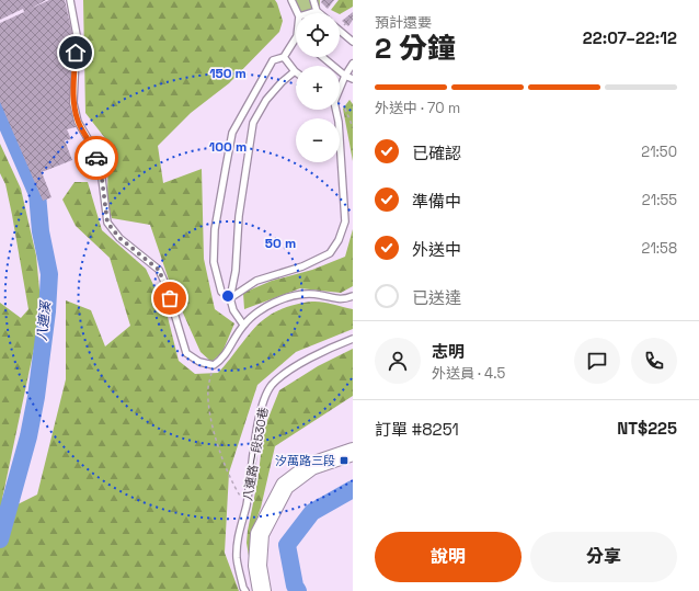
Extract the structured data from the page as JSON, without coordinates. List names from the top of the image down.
{
  "streets": {
    "lane": ["八連路一段530巷"]
  },
  "water": ["八連溪"],
  "places": {
    "transit": ["汐萬路三段"]
  },
  "page": {
    "heading": ["2 分鐘", "預計還要", "22:07–22:12"],
    "panel": [
      "志明",
      "外送員 · 4.5",
      "訂單 #8251",
      "NT$225"
    ],
    "map_buttons": ["+", "−"],
    "bar": "外送中 · 70 m",
    "list": [
      ["已確認", "21:50"],
      ["準備中", "21:55"],
      ["外送中", "21:58"],
      "已送達"
    ],
    "buttons": ["說明", "分享"]
  },
  "rings": ["150 m", "100 m", "50 m"]
}
